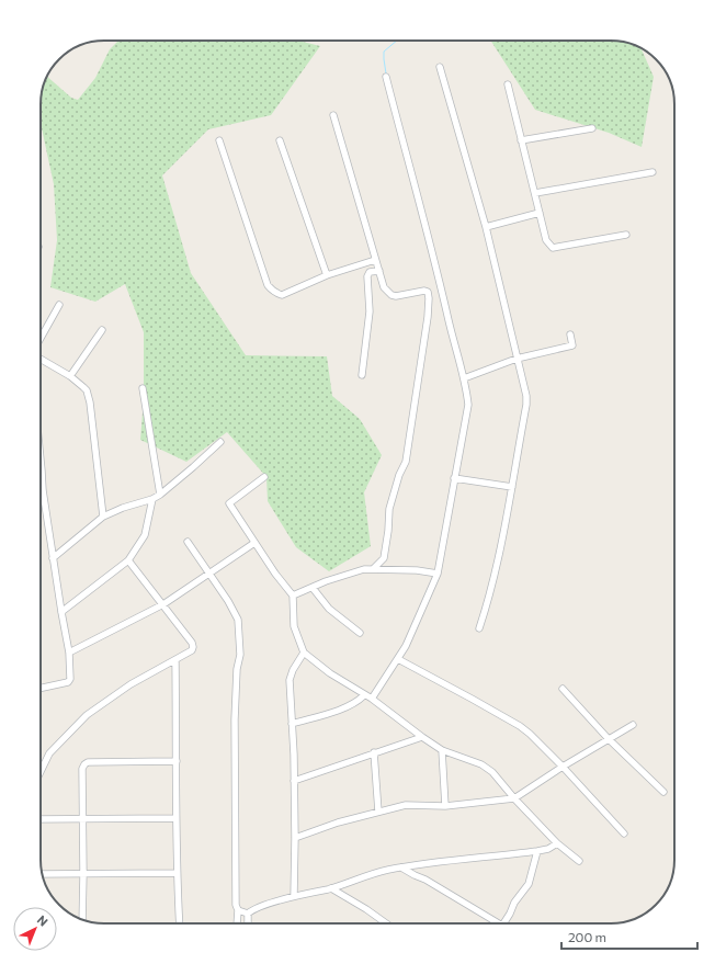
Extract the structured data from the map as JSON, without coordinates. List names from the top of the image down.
{
  "scale_bar": "200 m",
  "north": "top right"
}
